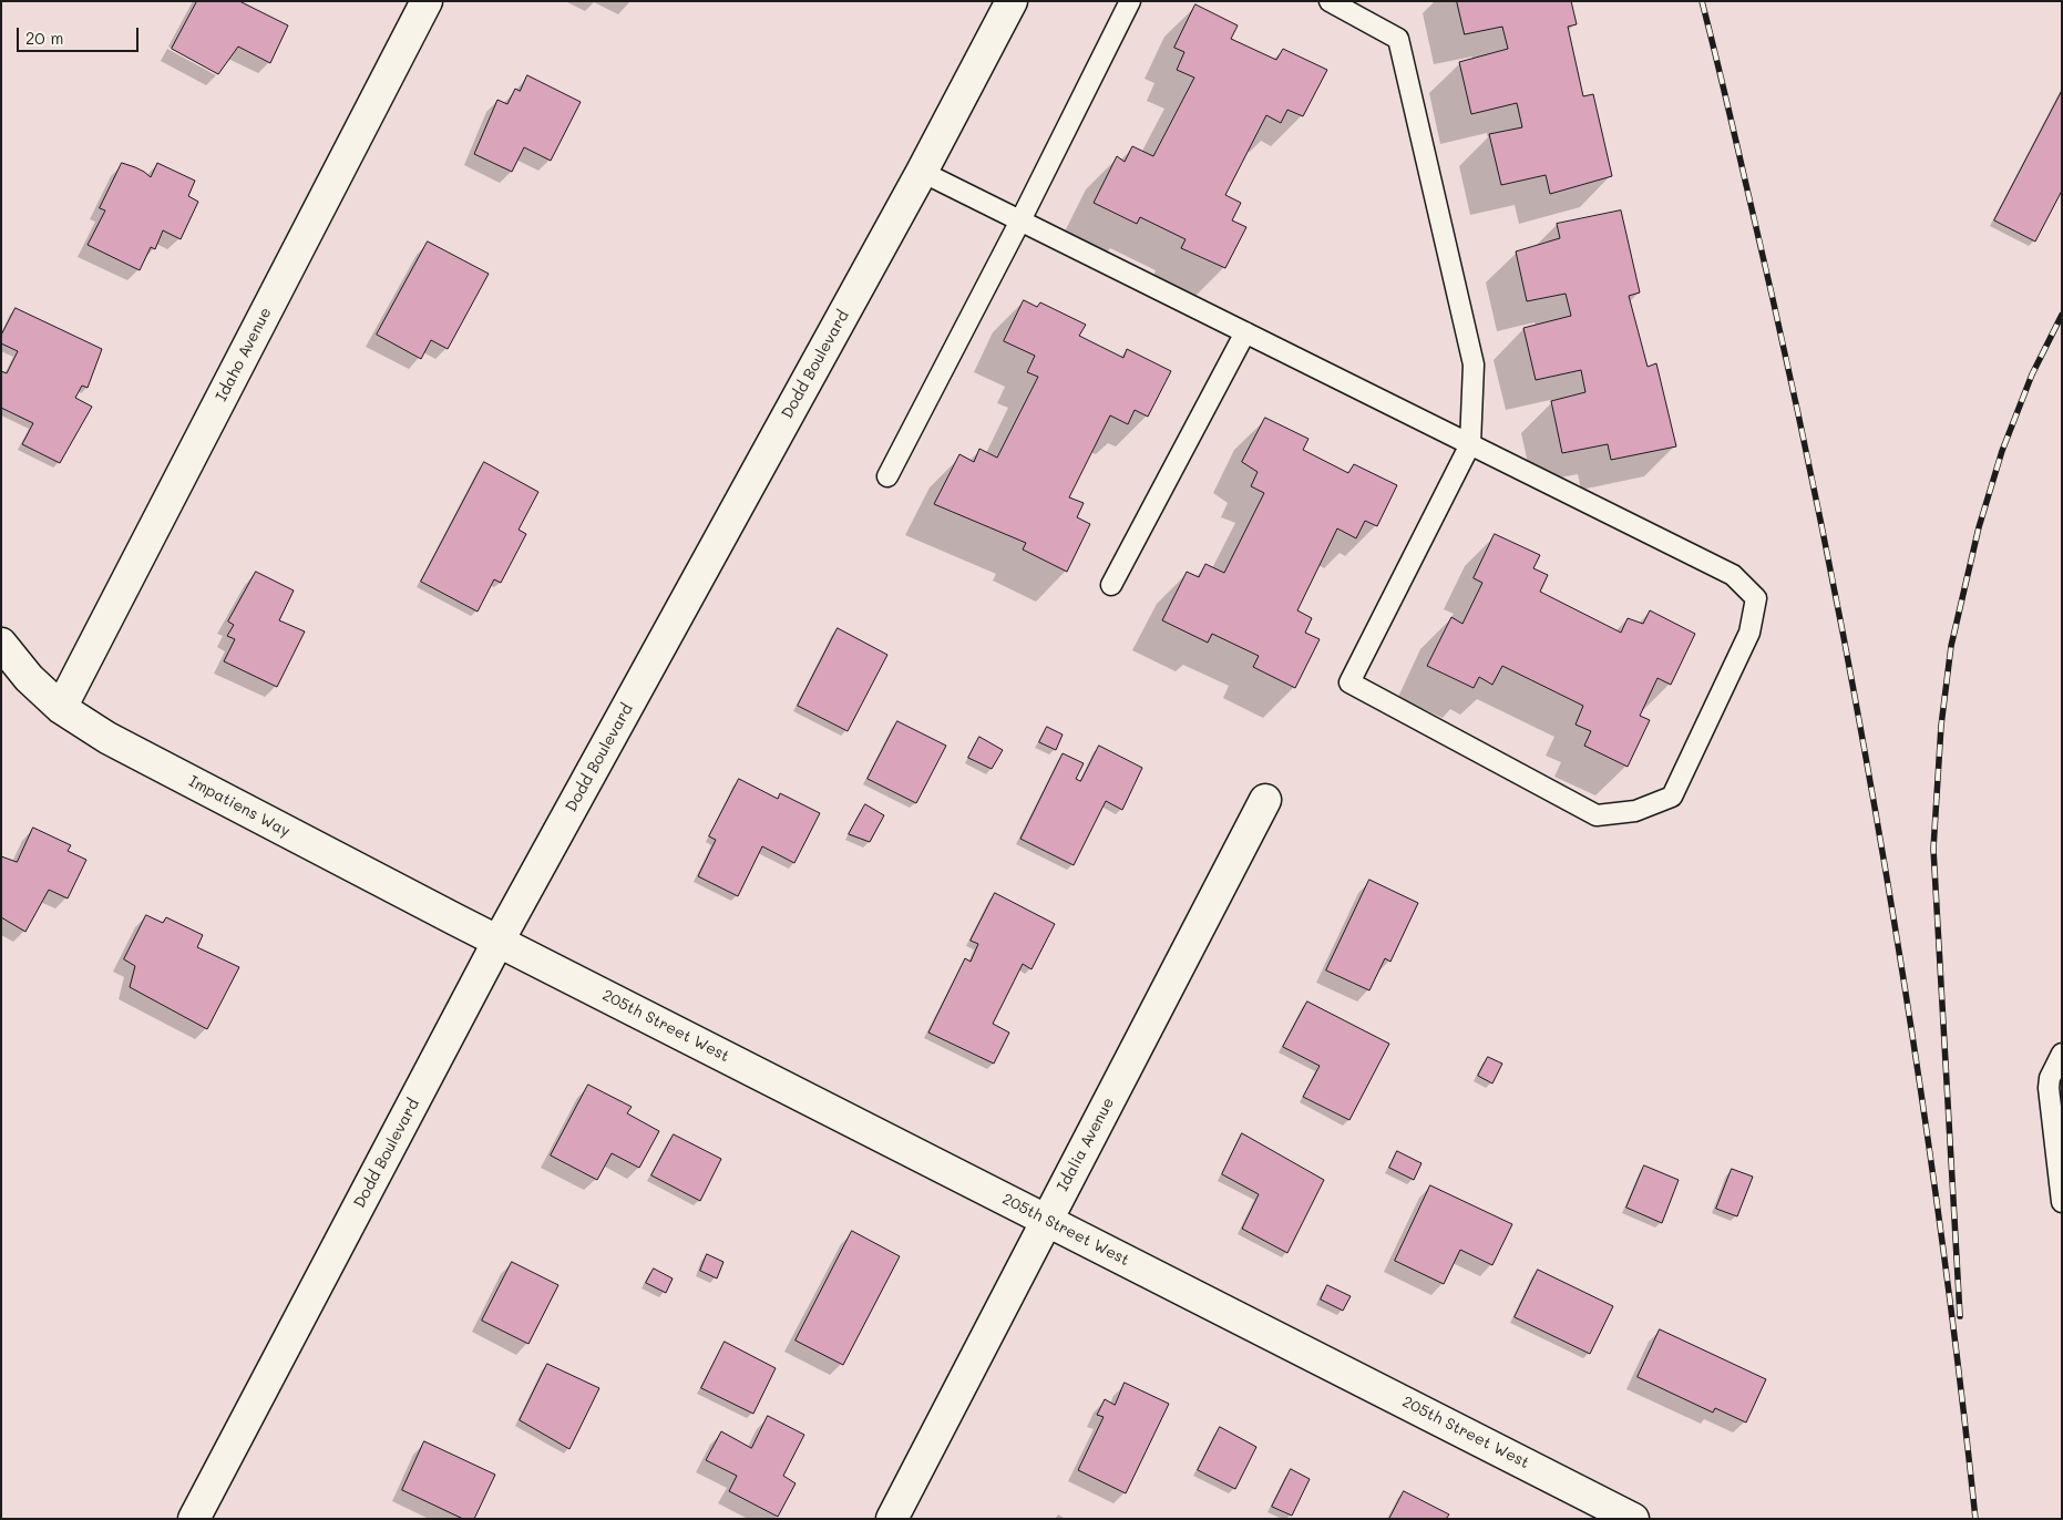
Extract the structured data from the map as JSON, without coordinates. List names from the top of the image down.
{
  "streets": {
    "street": [
      "Idaho Avenue",
      "Dodd Boulevard",
      "Impatiens Way",
      "205th Street West",
      "Idalia Avenue"
    ]
  },
  "crossings": [
    ["Idaho Avenue", "Impatiens Way"],
    ["Dodd Boulevard", "Impatiens Way"],
    ["Dodd Boulevard", "205th Street West"],
    ["Impatiens Way", "205th Street West"],
    ["205th Street West", "Idalia Avenue"]
  ],
  "scale_bar": "20 m"
}
